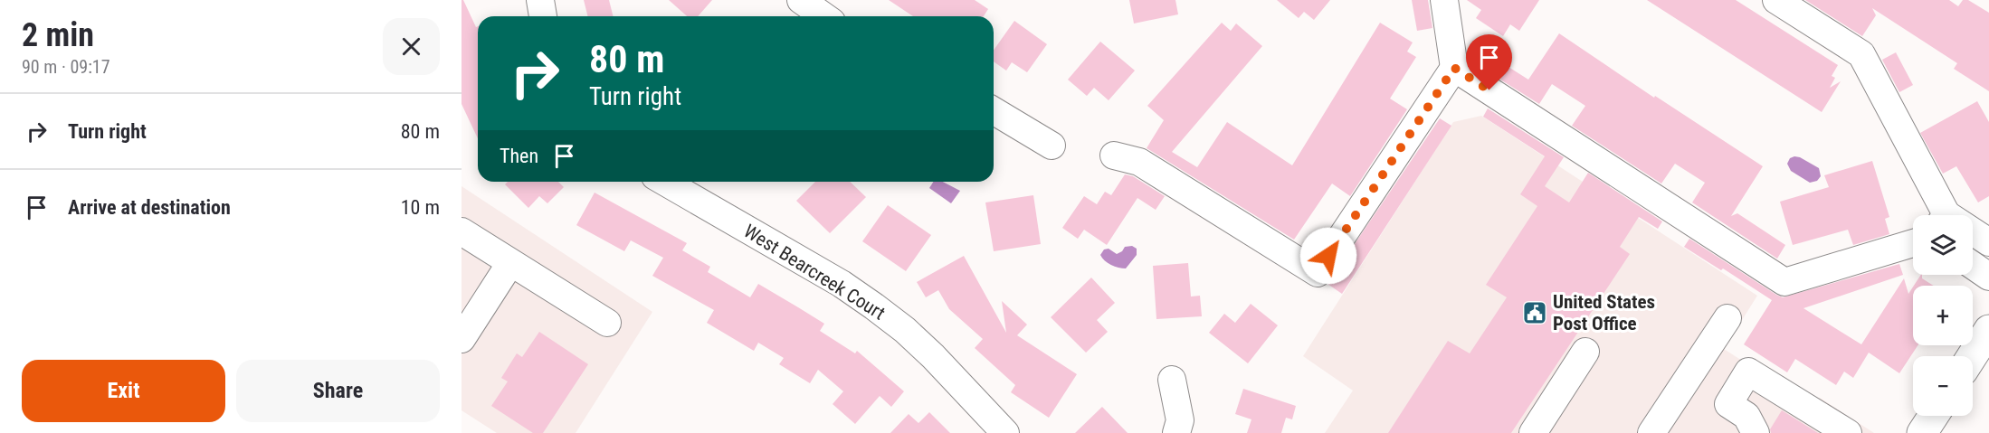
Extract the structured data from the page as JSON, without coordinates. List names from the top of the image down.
{
  "streets": {
    "street": ["West Bearcreek Court"]
  },
  "places": {
    "public building": ["United States Post Office"]
  },
  "page": {
    "heading": ["2 min", "90 m · 09:17"],
    "turn": ["80 m", "Turn right"],
    "list": [
      {
        "name": "Turn right",
        "value": "80 m"
      },
      {
        "name": "Arrive at destination",
        "value": "10 m"
      }
    ],
    "then": "Then",
    "map_buttons": ["+", "−"],
    "buttons": ["Exit", "Share"]
  }
}
